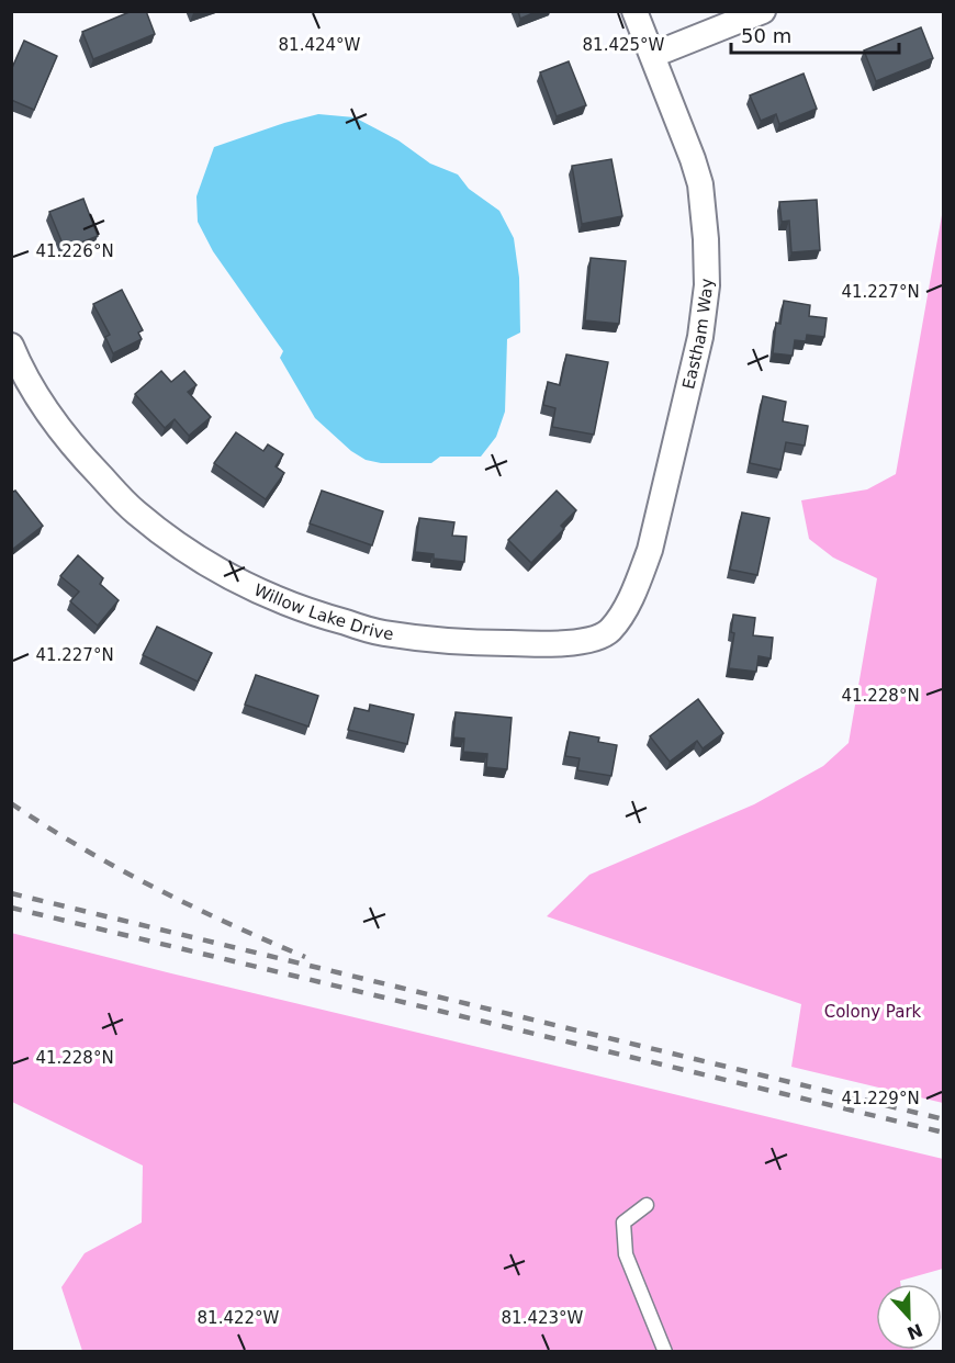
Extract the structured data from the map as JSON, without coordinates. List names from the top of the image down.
{
  "streets": {
    "street": ["Eastham Way", "Willow Lake Drive"]
  },
  "crossings": [
    ["Eastham Way", "Willow Lake Drive"]
  ],
  "parks": ["Colony Park"],
  "scale_bar": "50 m",
  "north": "bottom",
  "coordinates": [
    "81.424°W",
    "81.425°W",
    "41.226°N",
    "41.227°N",
    "41.228°N",
    "41.229°N",
    "81.422°W",
    "81.423°W"
  ]
}
